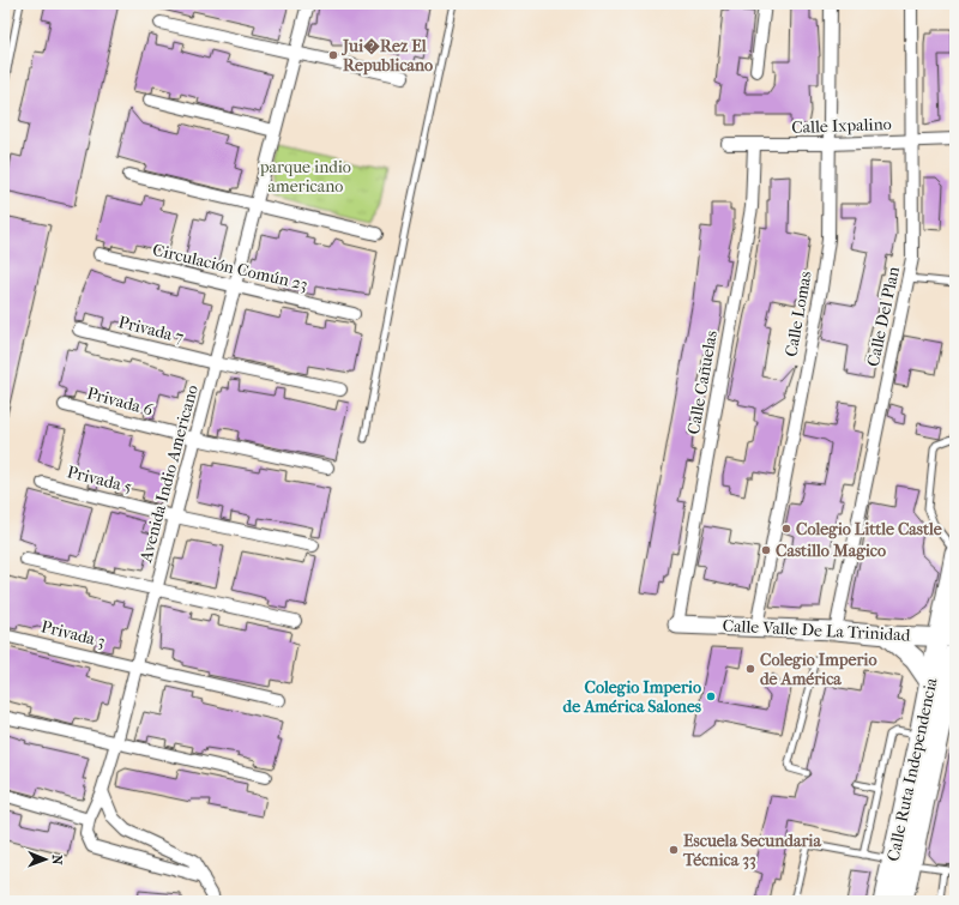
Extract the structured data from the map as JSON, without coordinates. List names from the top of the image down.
{
  "streets": {
    "main road": ["Calle Ruta Independencia"],
    "street": [
      "Calle Ixpalino",
      "Circulación Común 23",
      "Calle Lomas",
      "Calle Del Plan",
      "Privada 7",
      "Calle Cañuelas",
      "Privada 6",
      "Avenida Indio Americano",
      "Privada 5",
      "Calle Valle De La Trinidad",
      "Privada 3"
    ]
  },
  "crossings": [
    ["Calle Ixpalino", "Calle Lomas"],
    ["Calle Ixpalino", "Calle Del Plan"],
    ["Calle Ixpalino", "Calle Cañuelas"],
    ["Circulación Común 23", "Avenida Indio Americano"],
    ["Calle Lomas", "Calle Valle De La Trinidad"],
    ["Calle Del Plan", "Calle Valle De La Trinidad"],
    ["Privada 7", "Avenida Indio Americano"],
    ["Calle Cañuelas", "Calle Valle De La Trinidad"],
    ["Privada 6", "Avenida Indio Americano"],
    ["Avenida Indio Americano", "Privada 5"],
    ["Avenida Indio Americano", "Privada 3"],
    ["Calle Valle De La Trinidad", "Calle Ruta Independencia"]
  ],
  "parks": ["parque indio americano"],
  "places": [
    "Jui�Rez El Republicano",
    "Colegio Little Castle",
    "Castillo Magico",
    "Colegio Imperio de América",
    "Colegio Imperio de América Salones",
    "Escuela Secundaria Técnica 33"
  ],
  "north": "right"
}
